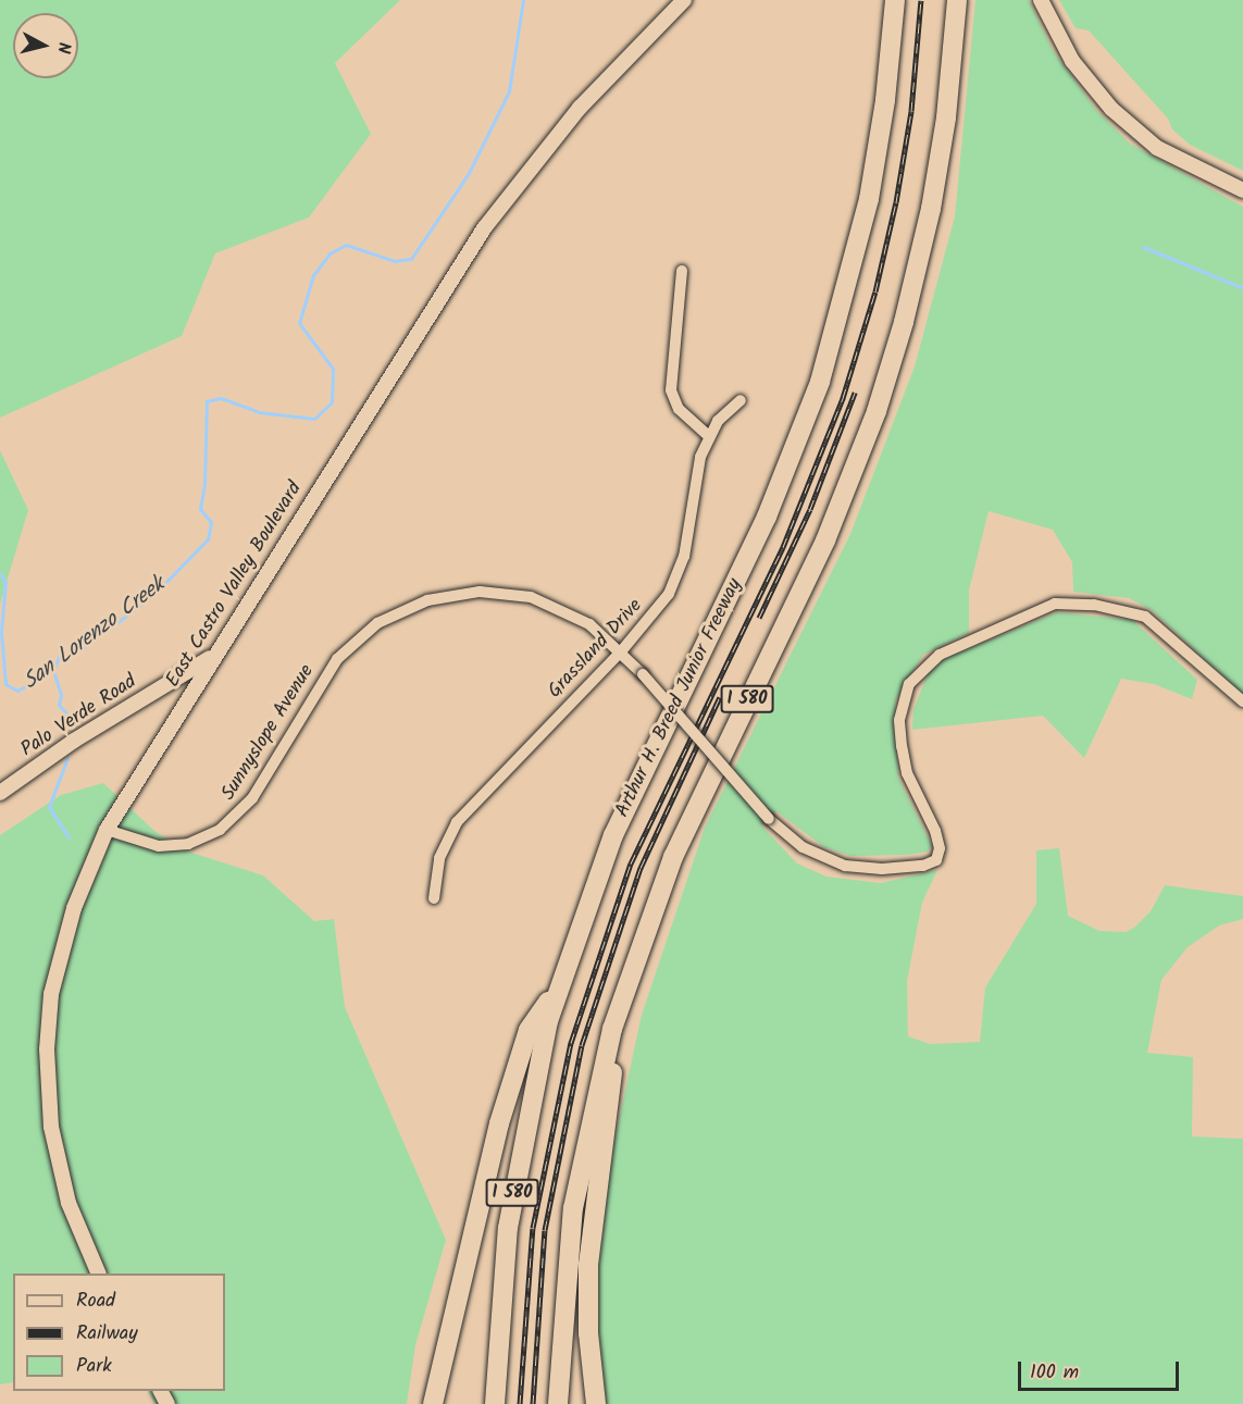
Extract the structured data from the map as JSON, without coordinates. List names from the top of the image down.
{
  "streets": {
    "highway": ["Arthur H. Breed Junior Freeway", "I 580"],
    "main road": ["East Castro Valley Boulevard", "Palo Verde Road"],
    "street": ["Grassland Drive", "Sunnyslope Avenue"]
  },
  "crossings": [
    ["East Castro Valley Boulevard", "Palo Verde Road"],
    ["East Castro Valley Boulevard", "Sunnyslope Avenue"],
    ["Grassland Drive", "Sunnyslope Avenue"]
  ],
  "water": ["San Lorenzo Creek"],
  "legend": ["Road", "Railway", "Park"],
  "scale_bar": "100 m",
  "north": "right"
}
